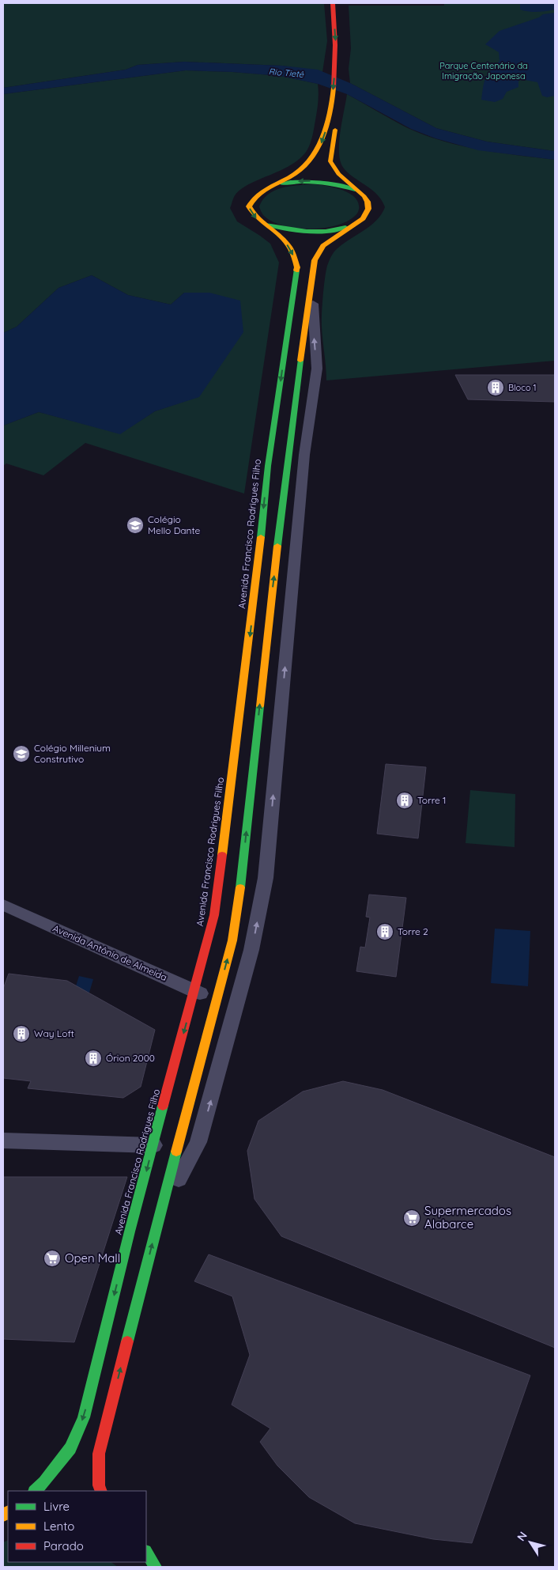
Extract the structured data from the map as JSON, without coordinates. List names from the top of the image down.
{
  "streets": {
    "main road": ["Avenida Francisco Rodrigues Filho"],
    "street": ["Avenida Antônio de Almeida"]
  },
  "crossings": [
    ["Avenida Francisco Rodrigues Filho", "Avenida Antônio de Almeida"]
  ],
  "water": ["Rio Tietê"],
  "parks": ["Parque Centenário da Imigração Japonesa"],
  "places": {
    "building": [
      "Bloco 1",
      "Torre 1",
      "Torre 2",
      "Way Loft",
      "Órion 2000"
    ],
    "school or university": ["Colégio Mello Dante", "Colégio Millenium Construtivo"],
    "supermarket": ["Supermercados Alabarce", "Open Mall"]
  },
  "legend": ["Livre", "Lento", "Parado"],
  "north": "top left"
}
